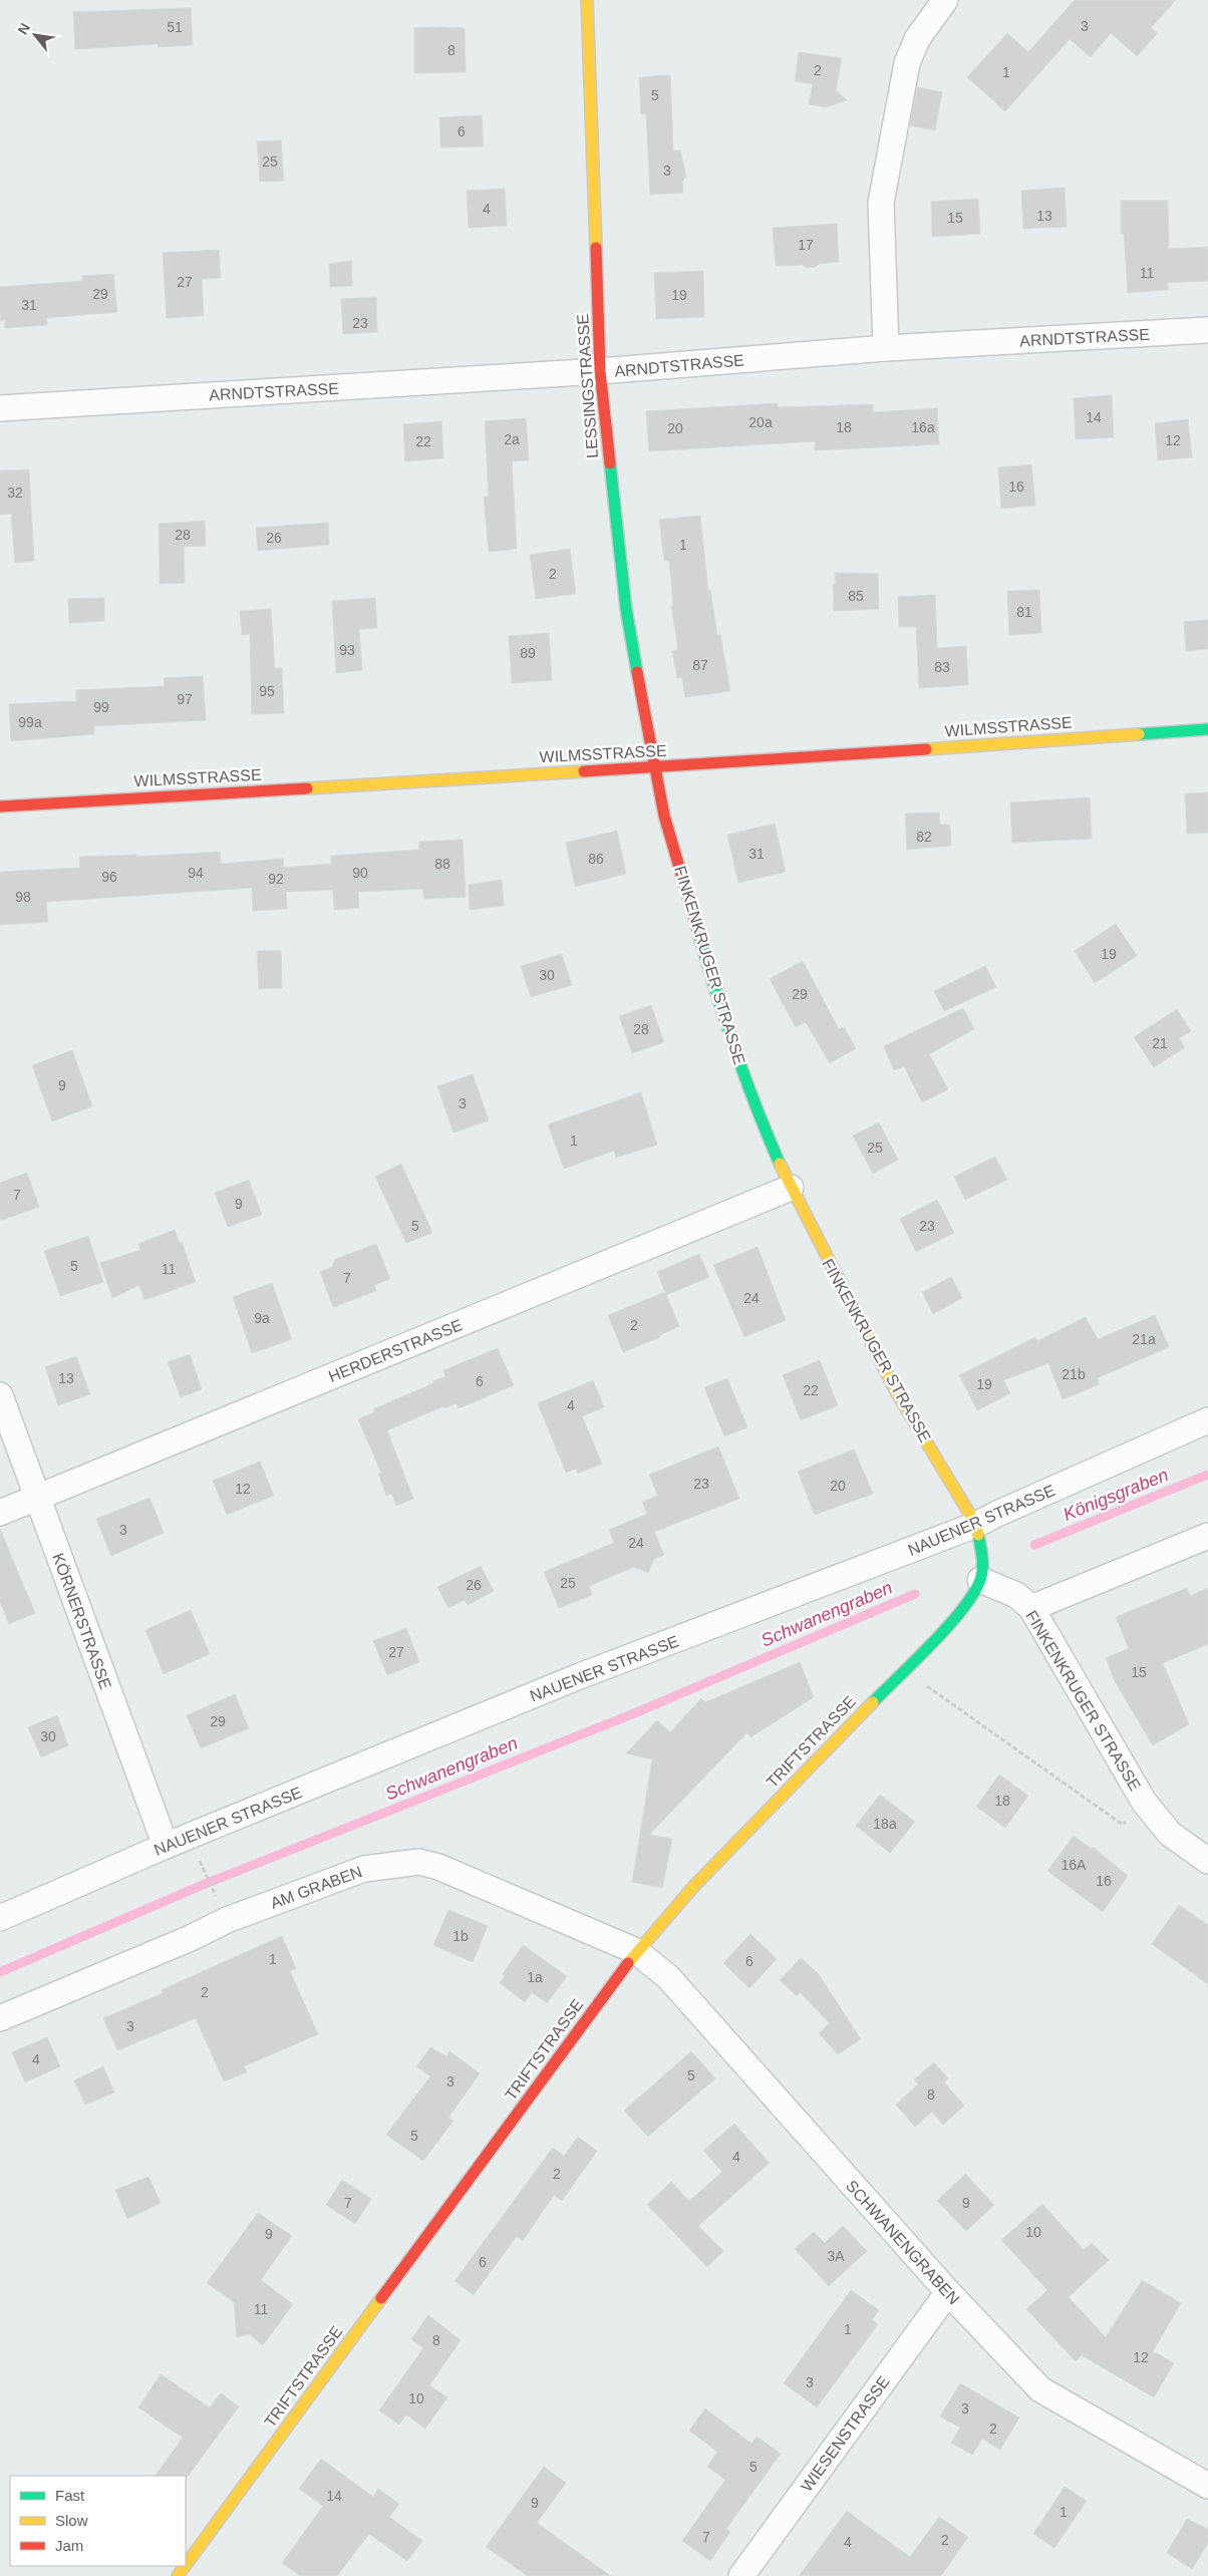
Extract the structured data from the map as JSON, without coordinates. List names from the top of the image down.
{
  "streets": {
    "street": [
      "ARNDTSTRASSE",
      "LESSINGSTRASSE",
      "WILMSSTRASSE",
      "FINKENKRUGER STRASSE",
      "HERDERSTRASSE",
      "NAUENER STRASSE",
      "KÖRNERSTRASSE",
      "TRIFTSTRASSE",
      "AM GRABEN",
      "SCHWANENGRABEN",
      "WIESENSTRASSE"
    ]
  },
  "crossings": [
    ["ARNDTSTRASSE", "LESSINGSTRASSE"],
    ["LESSINGSTRASSE", "WILMSSTRASSE"],
    ["LESSINGSTRASSE", "FINKENKRUGER STRASSE"],
    ["WILMSSTRASSE", "FINKENKRUGER STRASSE"],
    ["FINKENKRUGER STRASSE", "HERDERSTRASSE"],
    ["FINKENKRUGER STRASSE", "NAUENER STRASSE"],
    ["FINKENKRUGER STRASSE", "TRIFTSTRASSE"],
    ["HERDERSTRASSE", "KÖRNERSTRASSE"],
    ["NAUENER STRASSE", "KÖRNERSTRASSE"],
    ["TRIFTSTRASSE", "AM GRABEN"],
    ["TRIFTSTRASSE", "SCHWANENGRABEN"],
    ["AM GRABEN", "SCHWANENGRABEN"],
    ["SCHWANENGRABEN", "WIESENSTRASSE"]
  ],
  "water": ["Königsgraben", "Schwanengraben"],
  "house_numbers": [
    "3",
    "51",
    "8",
    "2",
    "1",
    "5",
    "6",
    "25",
    "3",
    "4",
    "13",
    "15",
    "17",
    "11",
    "27",
    "29",
    "19",
    "31",
    "23",
    "14",
    "20a",
    "18",
    "16a",
    "20",
    "2a",
    "12",
    "22",
    "16",
    "32",
    "28",
    "26",
    "1",
    "2",
    "85",
    "81",
    "93",
    "89",
    "87",
    "83",
    "95",
    "97",
    "99",
    "99a",
    "82",
    "31",
    "86",
    "88",
    "94",
    "90",
    "96",
    "92",
    "98",
    "19",
    "30",
    "29",
    "28",
    "21",
    "9",
    "3",
    "1",
    "25",
    "7",
    "9",
    "5",
    "23",
    "5",
    "11",
    "7",
    "24",
    "9a",
    "2",
    "21a",
    "21b",
    "13",
    "6",
    "19",
    "22",
    "4",
    "23",
    "20",
    "12",
    "3",
    "24",
    "25",
    "26",
    "27",
    "15",
    "29",
    "30",
    "18",
    "18a",
    "16A",
    "16",
    "1b",
    "1",
    "6",
    "1a",
    "2",
    "3",
    "4",
    "5",
    "3",
    "8",
    "5",
    "4",
    "2",
    "7",
    "9",
    "10",
    "9",
    "3A",
    "6",
    "11",
    "1",
    "8",
    "12",
    "3",
    "10",
    "3",
    "2",
    "5",
    "14",
    "9",
    "1",
    "7",
    "2",
    "4"
  ],
  "legend": ["Fast", "Slow", "Jam"],
  "north": "top left"
}
